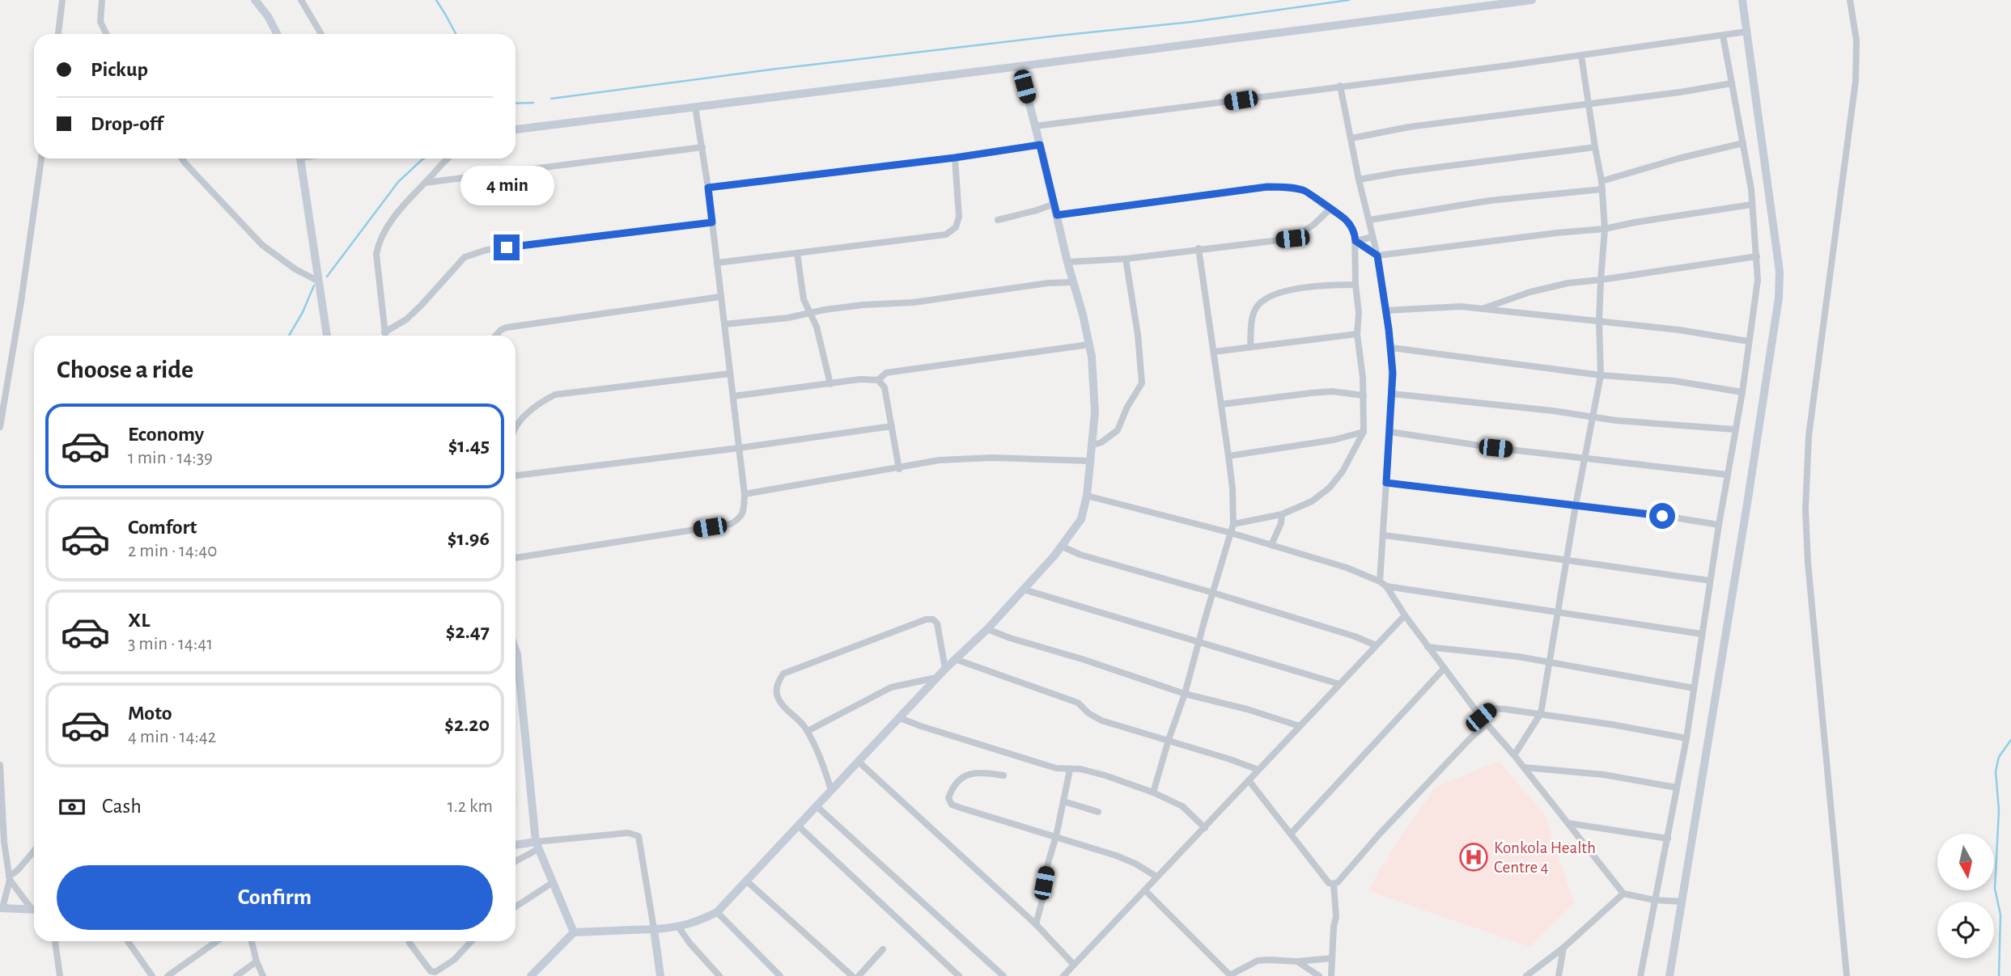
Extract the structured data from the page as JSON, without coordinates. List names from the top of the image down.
{
  "places": {
    "hospital": ["Konkola Health Centre 4"]
  },
  "north": "bottom",
  "page": {
    "banner": ["Pickup", "Drop-off"],
    "bubble": "4 min",
    "heading": "Choose a ride",
    "list": [
      {
        "name": "Economy",
        "note": "1 min · 14:39",
        "value": "$1.45"
      },
      {
        "name": "Comfort",
        "note": "2 min · 14:40",
        "value": "$1.96"
      },
      {
        "name": "XL",
        "note": "3 min · 14:41",
        "value": "$2.47"
      },
      {
        "name": "Moto",
        "note": "4 min · 14:42",
        "value": "$2.20"
      }
    ],
    "pay": ["Cash", "1.2 km"],
    "buttons": "Confirm"
  }
}
